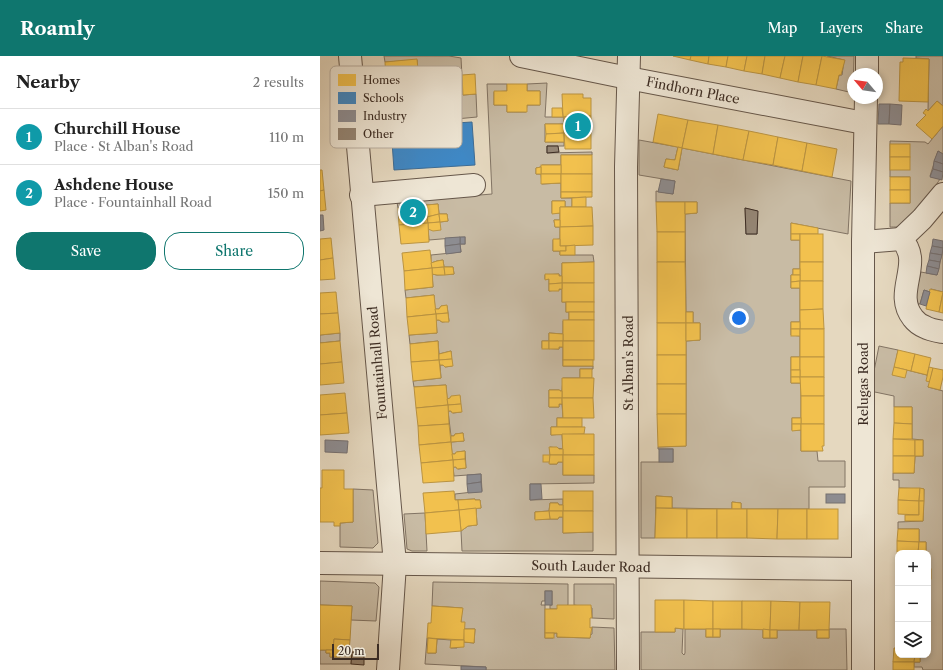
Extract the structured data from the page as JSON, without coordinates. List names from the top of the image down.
{
  "streets": {
    "street": [
      "Findhorn Place",
      "Fountainhall Road",
      "St Alban's Road",
      "Relugas Road",
      "South Lauder Road"
    ]
  },
  "crossings": [
    ["Findhorn Place", "St Alban's Road"],
    ["Findhorn Place", "Relugas Road"],
    ["Fountainhall Road", "South Lauder Road"],
    ["St Alban's Road", "South Lauder Road"],
    ["Relugas Road", "South Lauder Road"]
  ],
  "legend": [
    "Homes",
    "Schools",
    "Industry",
    "Other"
  ],
  "scale_bar": "20 m",
  "north": "top left",
  "page": {
    "header": "Roamly",
    "nav": ["Map", "Layers", "Share"],
    "heading": ["Nearby", "2 results"],
    "list": [
      {
        "mark": "1",
        "name": "Churchill House",
        "note": "Place · St Alban's Road",
        "value": "110 m"
      },
      {
        "mark": "2",
        "name": "Ashdene House",
        "note": "Place · Fountainhall Road",
        "value": "150 m"
      }
    ],
    "pins": ["1", "2"],
    "buttons": ["Save", "Share"],
    "map_buttons": ["+", "−"],
    "scale": "20 m"
  }
}
